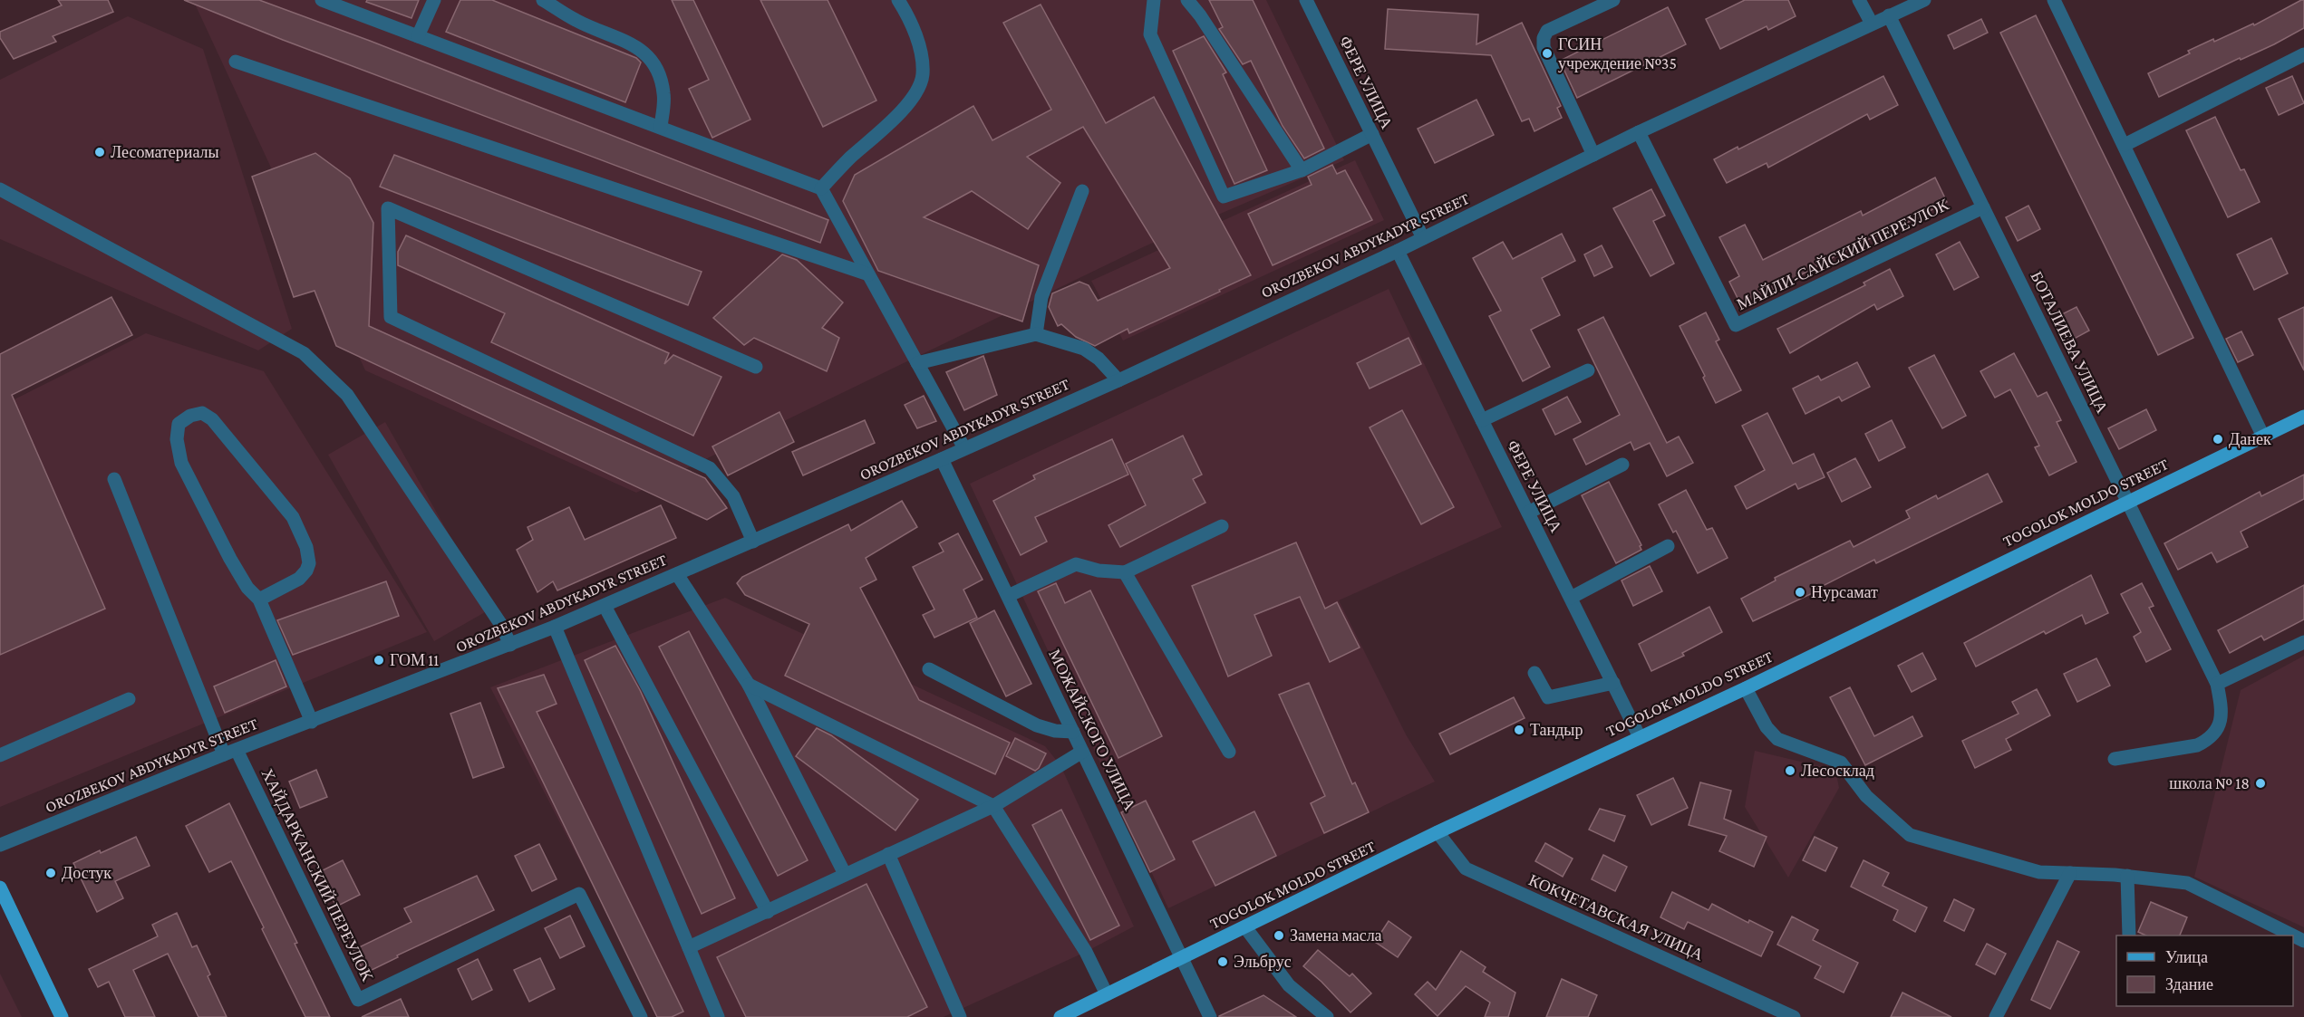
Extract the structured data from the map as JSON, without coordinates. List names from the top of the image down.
{
  "streets": {
    "main road": ["TOGOLOK MOLDO STREET"],
    "street": [
      "ФЕРЕ УЛИЦА",
      "OROZBEKOV ABDYKADYR STREET",
      "МАЙЛИ-САЙСКИЙ ПЕРЕУЛОК",
      "БОТАЛИЕВА УЛИЦА",
      "МОЖАЙСКОГО УЛИЦА",
      "ХАЙДАРКАНСКИЙ ПЕРЕУЛОК",
      "КОКЧЕТАВСКАЯ УЛИЦА"
    ]
  },
  "crossings": [
    ["ФЕРЕ УЛИЦА", "OROZBEKOV ABDYKADYR STREET"],
    ["ФЕРЕ УЛИЦА", "TOGOLOK MOLDO STREET"],
    ["OROZBEKOV ABDYKADYR STREET", "МАЙЛИ-САЙСКИЙ ПЕРЕУЛОК"],
    ["OROZBEKOV ABDYKADYR STREET", "БОТАЛИЕВА УЛИЦА"],
    ["OROZBEKOV ABDYKADYR STREET", "МОЖАЙСКОГО УЛИЦА"],
    ["OROZBEKOV ABDYKADYR STREET", "ХАЙДАРКАНСКИЙ ПЕРЕУЛОК"],
    ["МАЙЛИ-САЙСКИЙ ПЕРЕУЛОК", "БОТАЛИЕВА УЛИЦА"],
    ["БОТАЛИЕВА УЛИЦА", "TOGOLOK MOLDO STREET"],
    ["TOGOLOK MOLDO STREET", "МОЖАЙСКОГО УЛИЦА"],
    ["TOGOLOK MOLDO STREET", "КОКЧЕТАВСКАЯ УЛИЦА"]
  ],
  "places": [
    "ГСИН учреждение №35",
    "Лесоматериалы",
    "Данек",
    "Нурсамат",
    "ГОМ 11",
    "Тандыр",
    "Лесосклад",
    "школа № 18",
    "Достук",
    "Замена масла",
    "Эльбрус"
  ],
  "legend": ["Улица", "Здание"]
}
